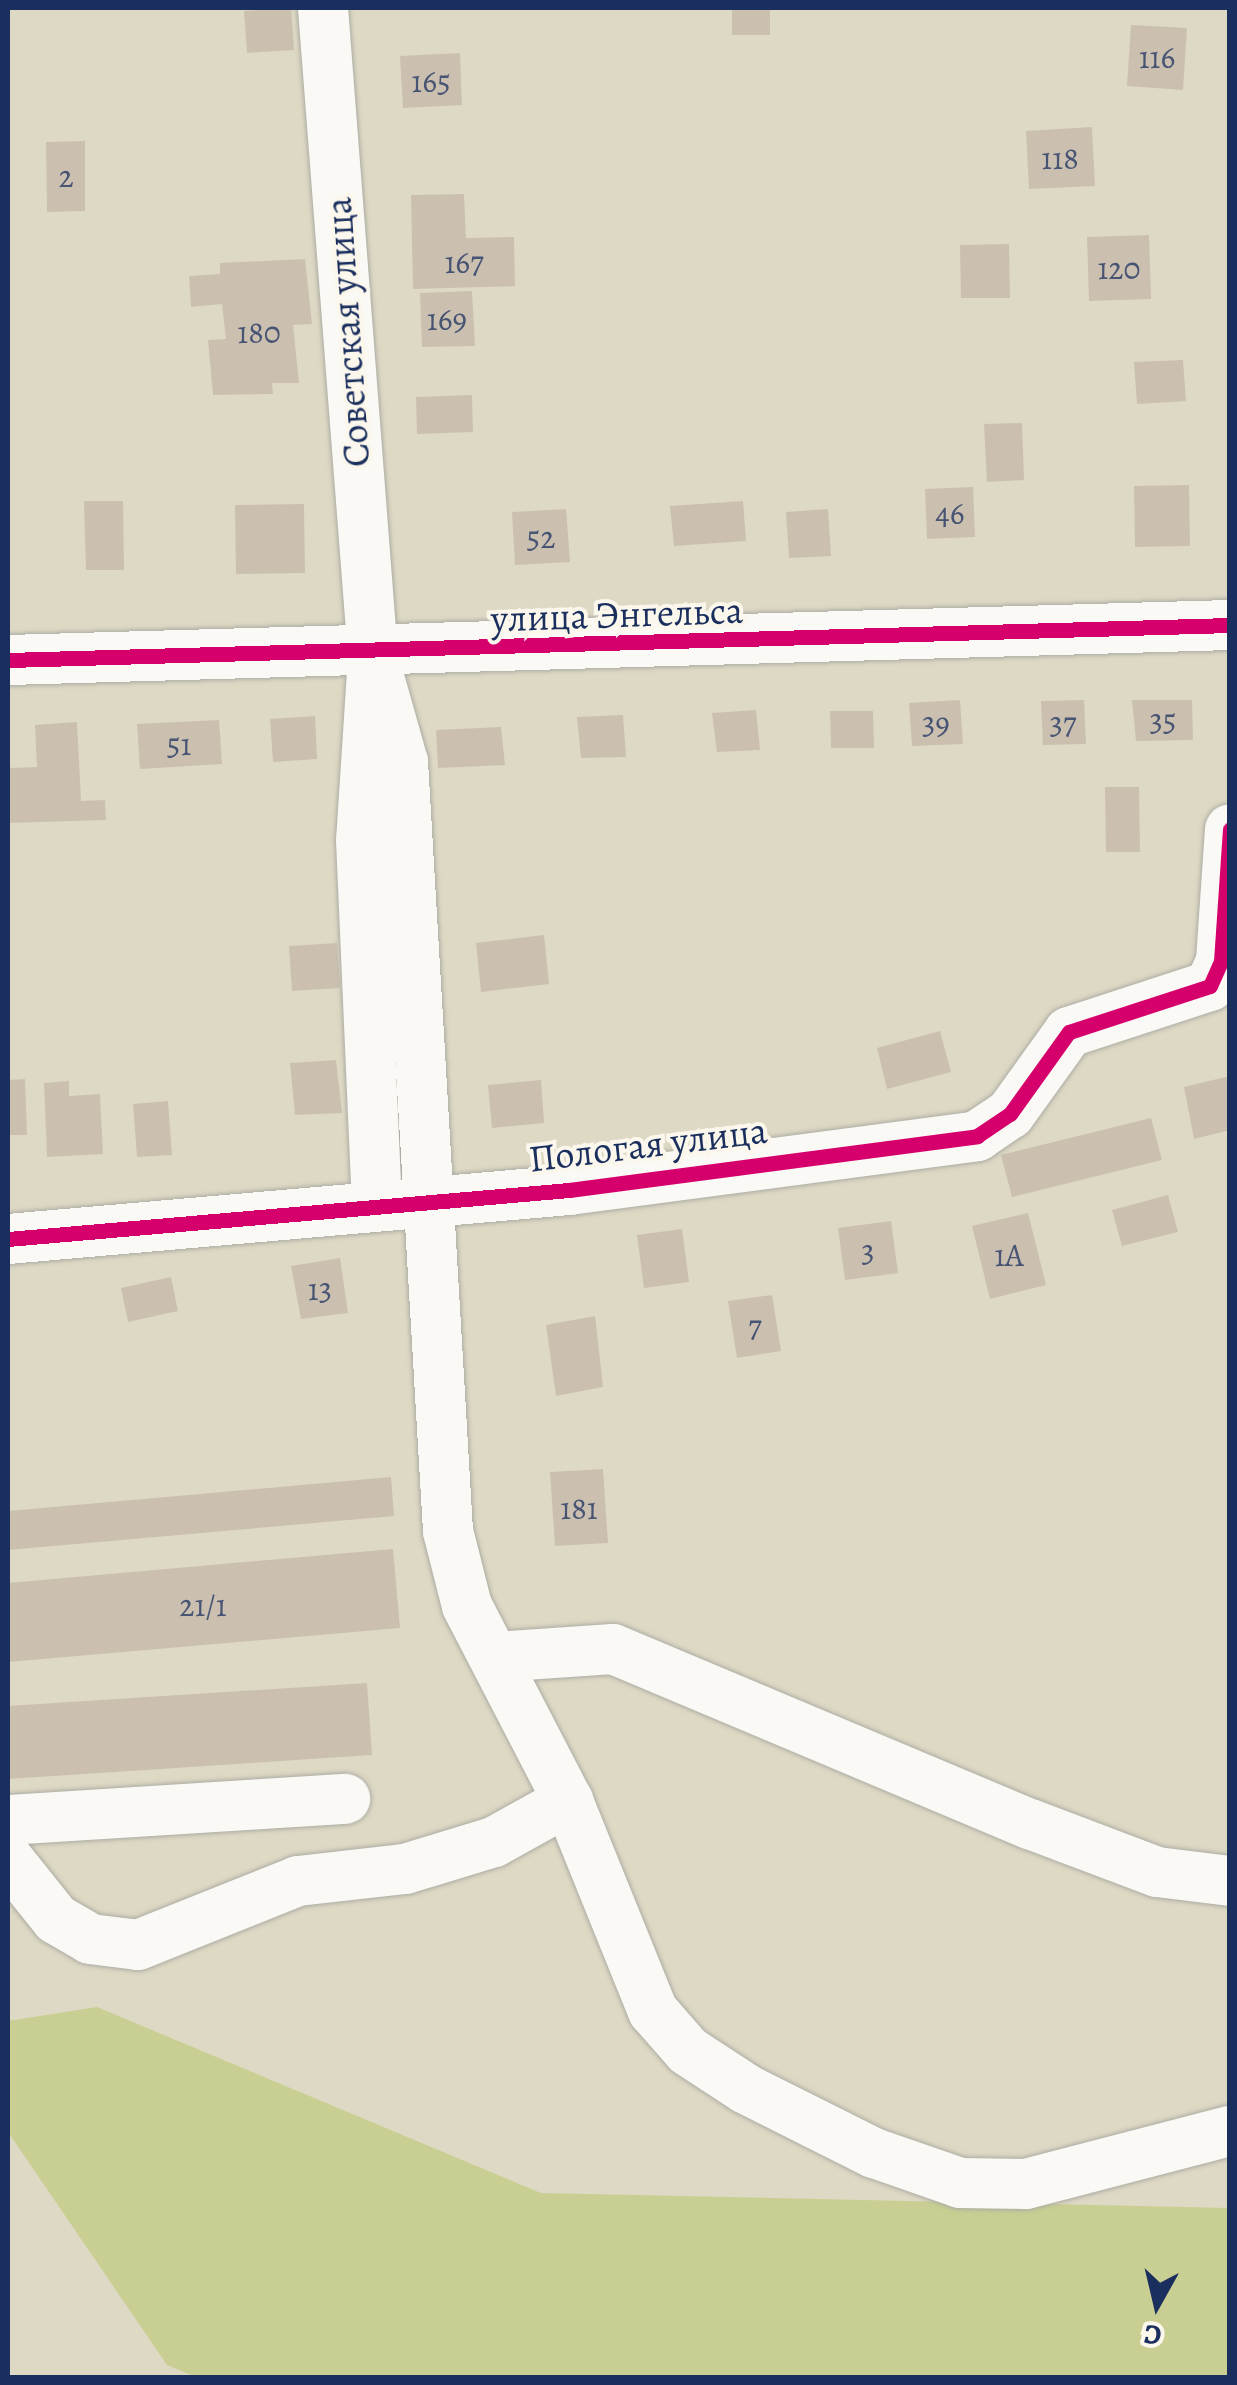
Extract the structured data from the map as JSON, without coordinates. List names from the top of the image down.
{
  "streets": {
    "street": ["Советская улица", "улица Энгельса", "Пологая улица"]
  },
  "crossings": [
    ["Советская улица", "улица Энгельса"],
    ["Советская улица", "Пологая улица"]
  ],
  "house_numbers": [
    "116",
    "165",
    "118",
    "2",
    "167",
    "120",
    "169",
    "180",
    "46",
    "52",
    "35",
    "39",
    "37",
    "51",
    "3",
    "1А",
    "13",
    "7",
    "181",
    "21/1"
  ],
  "north": "bottom"
}
